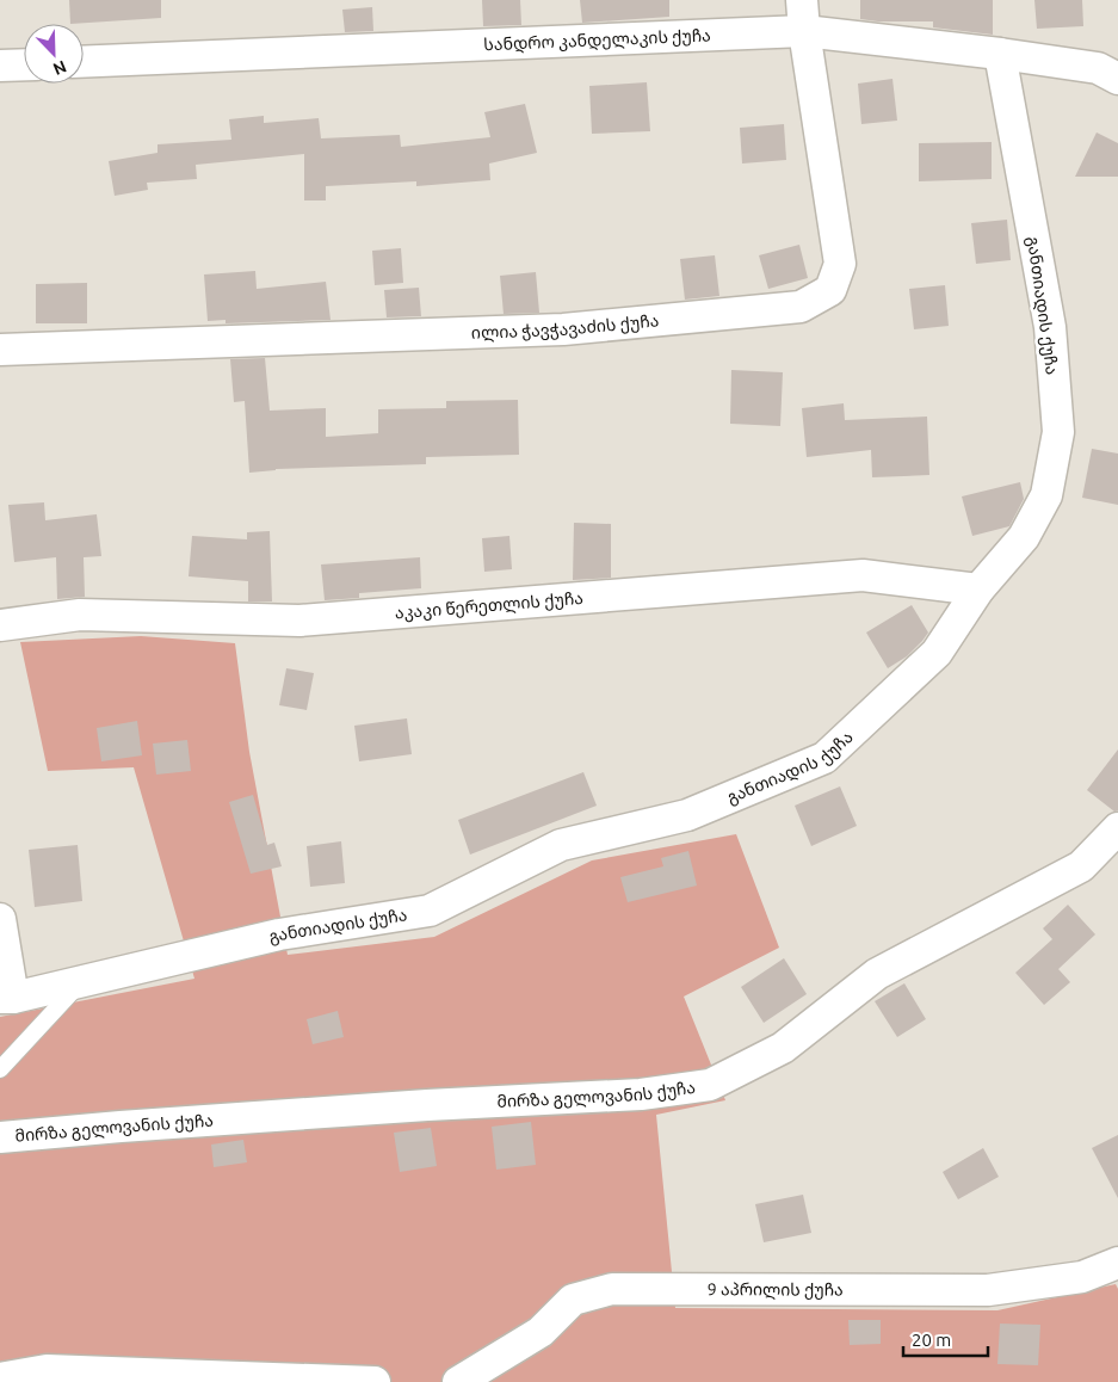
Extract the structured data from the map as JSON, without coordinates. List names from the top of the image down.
{
  "streets": {
    "street": [
      "სანდრო კანდელაკის ქუჩა",
      "განთიადის ქუჩა",
      "ილია ჭავჭავაძის ქუჩა",
      "აკაკი წერეთლის ქუჩა",
      "მირზა გელოვანის ქუჩა",
      "9 აპრილის ქუჩა"
    ]
  },
  "crossings": [
    ["სანდრო კანდელაკის ქუჩა", "განთიადის ქუჩა"],
    ["სანდრო კანდელაკის ქუჩა", "ილია ჭავჭავაძის ქუჩა"],
    ["განთიადის ქუჩა", "აკაკი წერეთლის ქუჩა"]
  ],
  "scale_bar": "20 m",
  "north": "bottom right"
}
